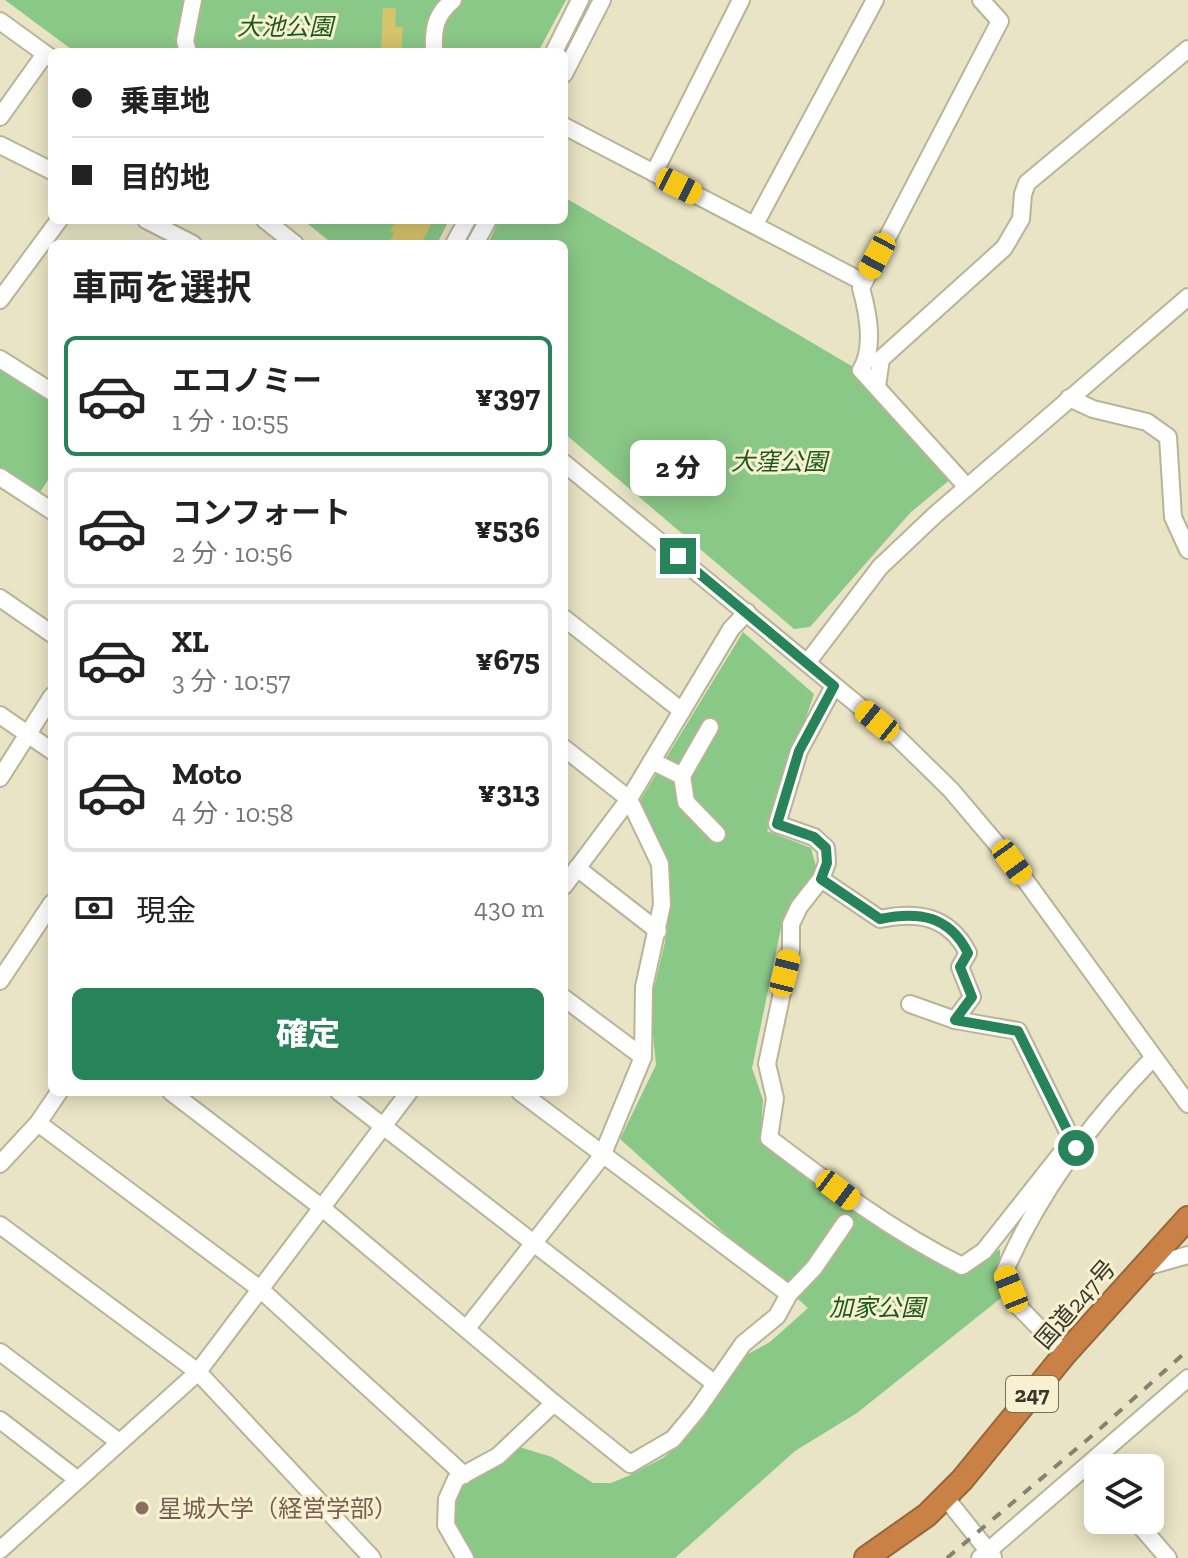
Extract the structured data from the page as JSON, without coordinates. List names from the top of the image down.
{
  "streets": {
    "highway": ["国道247号", "247"]
  },
  "parks": ["大池公園", "大窪公園", "加家公園"],
  "places": ["星城大学（経営学部）"],
  "page": {
    "banner": ["乗車地", "目的地"],
    "heading": "車両を選択",
    "list": [
      {
        "name": "エコノミー",
        "note": "1 分 · 10:55",
        "value": "¥397"
      },
      {
        "name": "コンフォート",
        "note": "2 分 · 10:56",
        "value": "¥536"
      },
      {
        "name": "XL",
        "note": "3 分 · 10:57",
        "value": "¥675"
      },
      {
        "name": "Moto",
        "note": "4 分 · 10:58",
        "value": "¥313"
      }
    ],
    "bubble": "2 分",
    "pay": ["現金", "430 m"],
    "buttons": "確定"
  }
}
